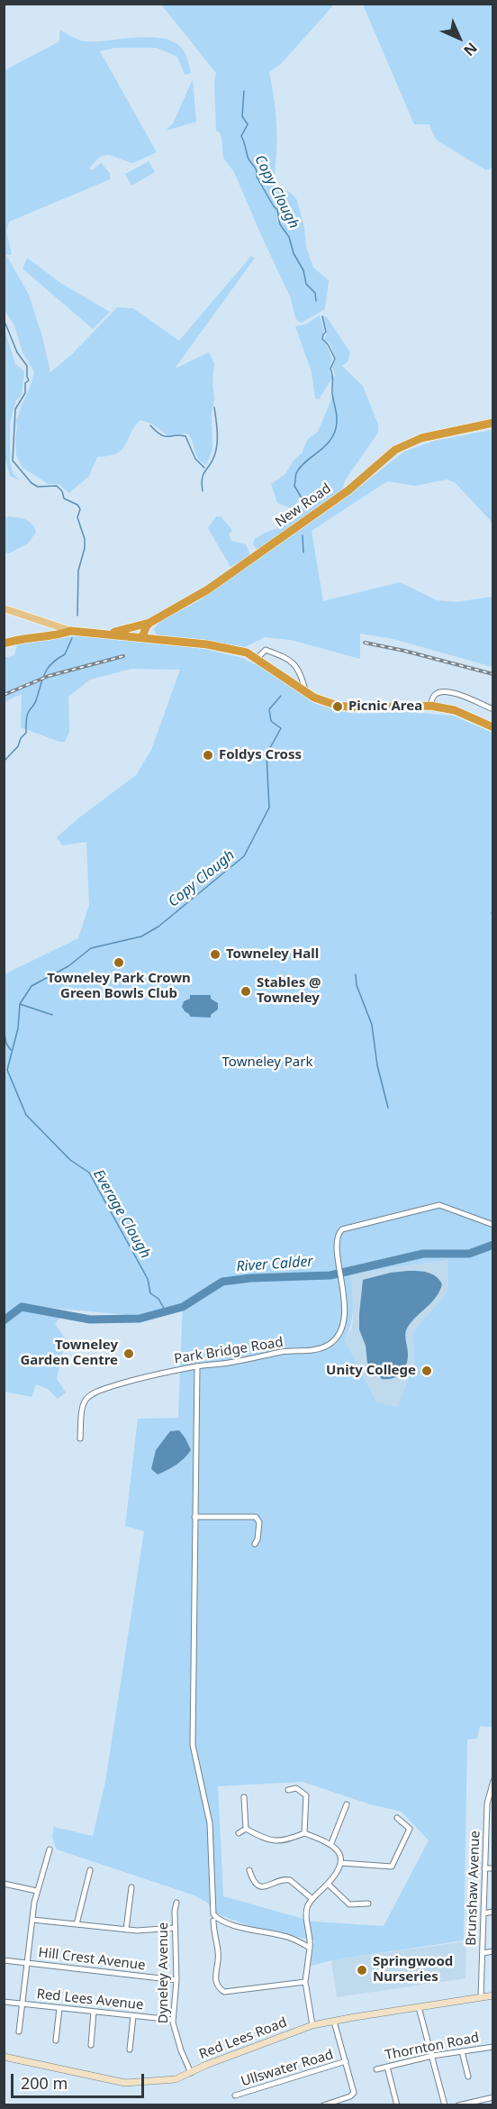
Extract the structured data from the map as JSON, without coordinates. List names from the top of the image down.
{
  "streets": {
    "highway": ["New Road"],
    "street": [
      "Park Bridge Road",
      "Brunshaw Avenue",
      "Hill Crest Avenue",
      "Dyneley Avenue",
      "Red Lees Avenue",
      "Red Lees Road",
      "Thornton Road",
      "Ullswater Road"
    ]
  },
  "crossings": [
    ["Brunshaw Avenue", "Red Lees Road"],
    ["Hill Crest Avenue", "Dyneley Avenue"],
    ["Dyneley Avenue", "Red Lees Avenue"],
    ["Dyneley Avenue", "Red Lees Road"]
  ],
  "water": ["Copy Clough", "Everage Clough", "River Calder"],
  "parks": ["Towneley Park"],
  "places": [
    "Picnic Area",
    "Foldys Cross",
    "Towneley Hall",
    "Towneley Park Crown Green Bowls Club",
    "Stables @ Towneley",
    "Towneley Garden Centre",
    "Unity College",
    "Springwood Nurseries"
  ],
  "scale_bar": "200 m",
  "north": "bottom right"
}
